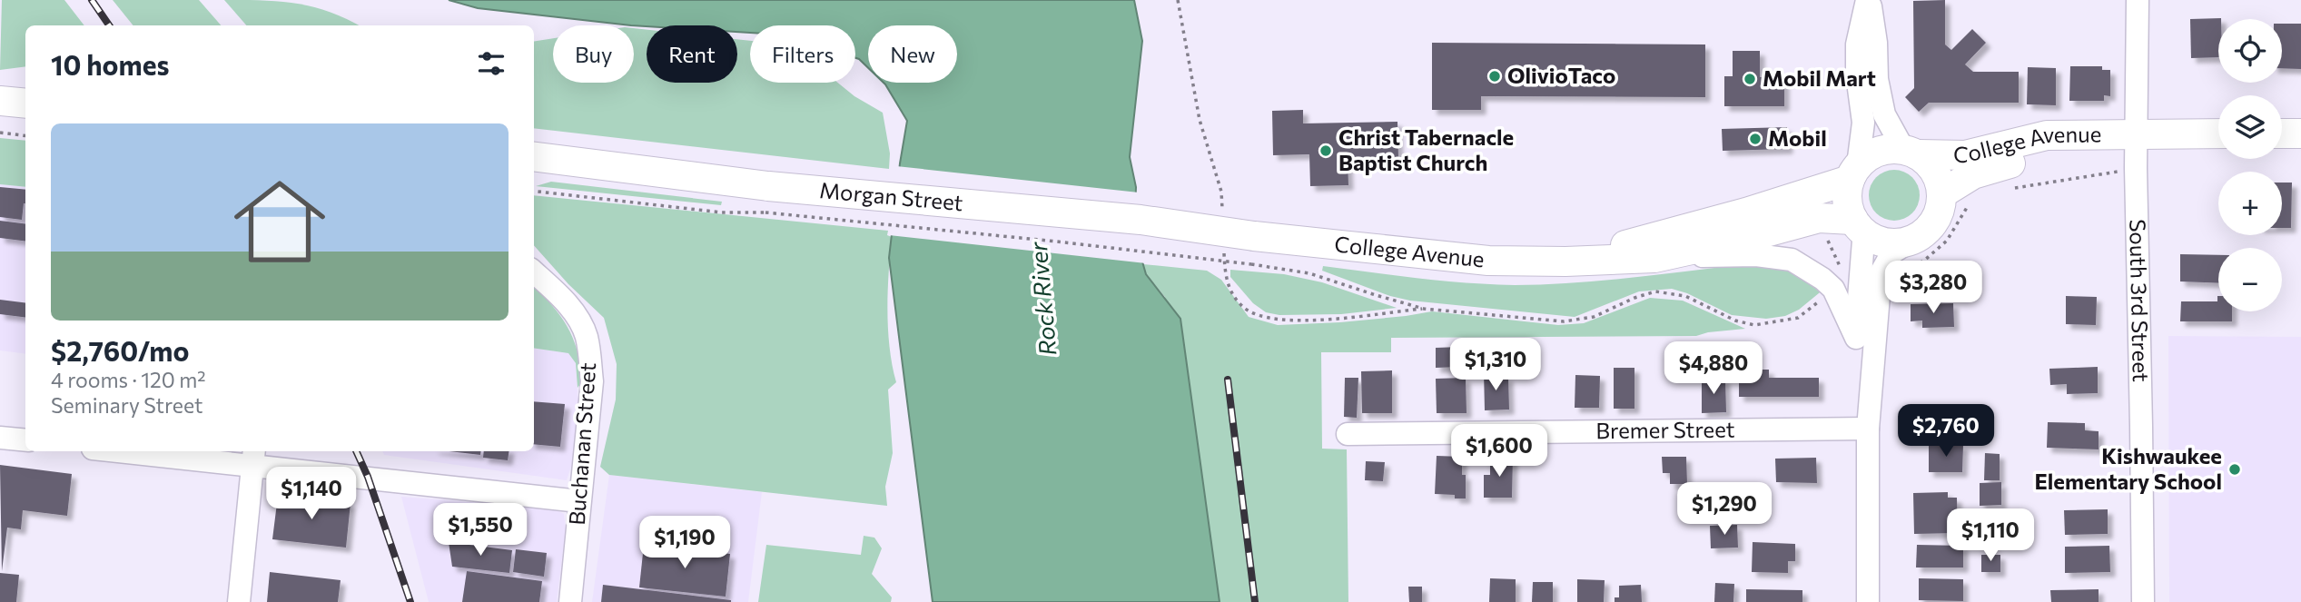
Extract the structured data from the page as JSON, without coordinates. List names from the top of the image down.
{
  "streets": {
    "main road": ["College Avenue", "Morgan Street"],
    "street": ["South 3rd Street", "Bremer Street", "Buchanan Street"]
  },
  "crossings": [
    ["College Avenue", "Morgan Street"],
    ["College Avenue", "South 3rd Street"]
  ],
  "water": ["Rock River"],
  "places": [
    "OlivioTaco",
    "Mobil Mart",
    "Mobil",
    "Christ Tabernacle Baptist Church",
    "Kishwaukee Elementary School"
  ],
  "page": {
    "map_buttons": ["+", "−"],
    "chip": [
      "Buy",
      "Rent",
      "Filters",
      "New"
    ],
    "heading": "10 homes",
    "list": [
      {
        "name": "$2,760/mo",
        "note": "4 rooms · 120 m² · Seminary Street"
      }
    ],
    "price": [
      "$3,280",
      "$1,310",
      "$4,880",
      "$2,760",
      "$1,600",
      "$1,140",
      "$1,290",
      "$1,550",
      "$1,110",
      "$1,190"
    ]
  }
}
